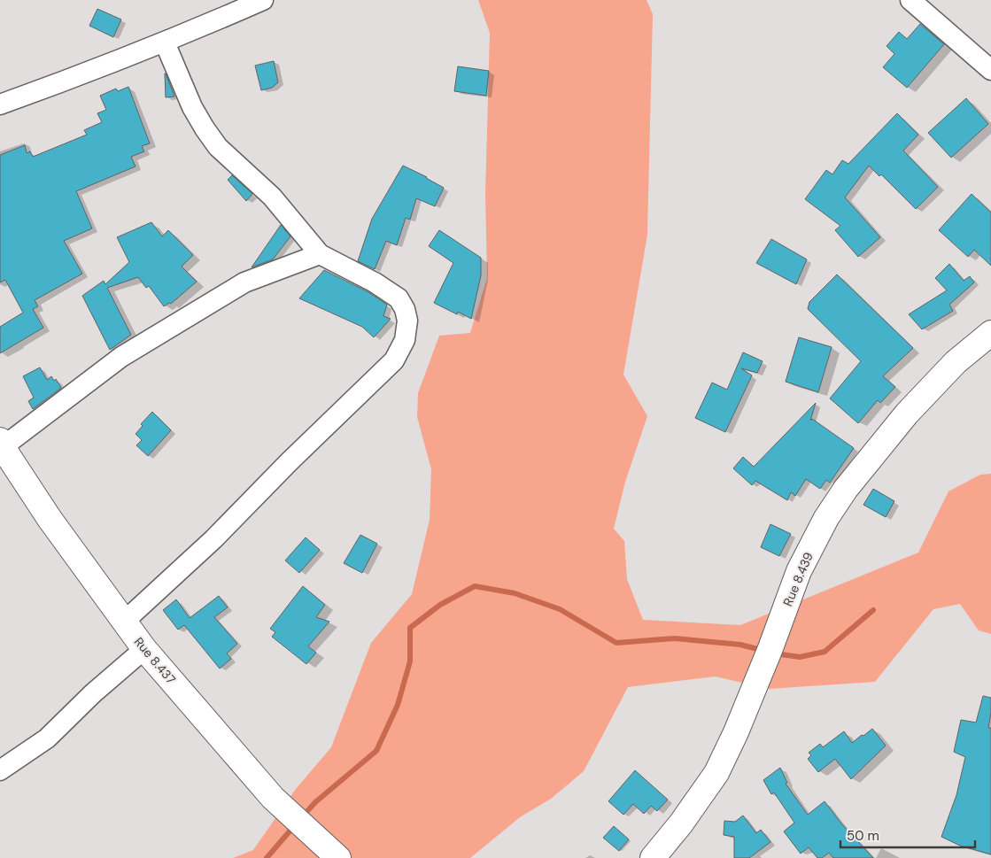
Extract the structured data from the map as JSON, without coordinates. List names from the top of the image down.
{
  "streets": {
    "street": ["Rue 8.439", "Rue 8.437"]
  },
  "scale_bar": "50 m"
}
